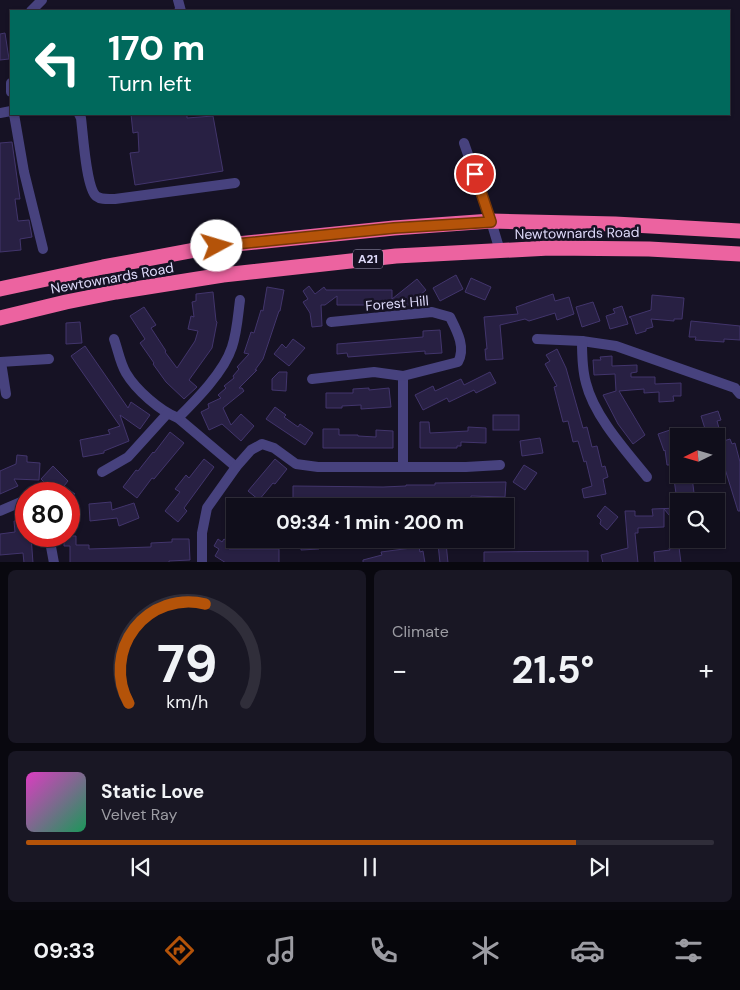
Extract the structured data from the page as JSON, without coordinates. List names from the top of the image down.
{
  "streets": {
    "highway": ["Newtownards Road", "A21"],
    "street": ["Forest Hill"]
  },
  "north": "left",
  "page": {
    "turn": ["170 m", "Turn left"],
    "limit": "80",
    "trip": "09:34 · 1 min · 200 m",
    "tile": "Climate",
    "heat": ["−", "21.5°", "+"],
    "song": ["Static Love", "Velvet Ray"],
    "tabs": "09:33",
    "gauge": ["79", "km/h"]
  }
}
